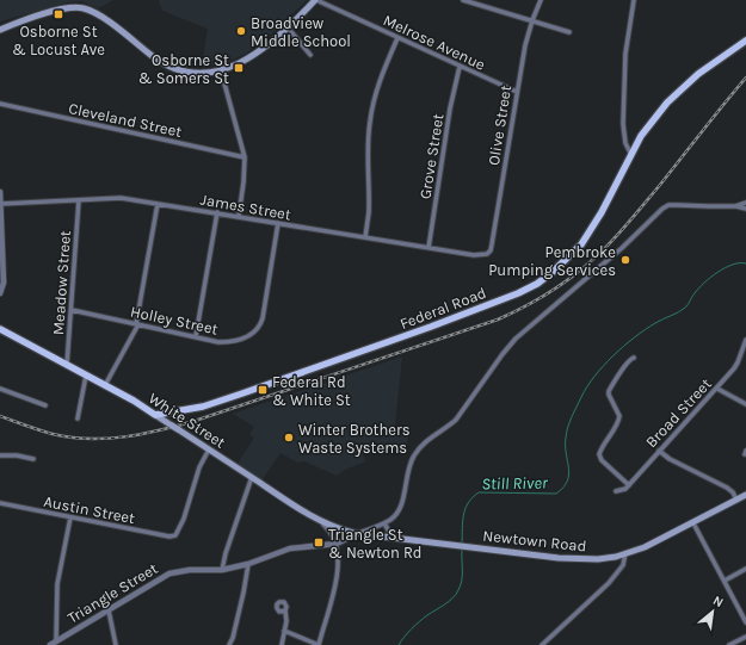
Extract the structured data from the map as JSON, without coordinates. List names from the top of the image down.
{
  "streets": {
    "main road": ["Federal Road", "White Street", "Newtown Road"],
    "street": [
      "Melrose Avenue",
      "Cleveland Street",
      "Olive Street",
      "Grove Street",
      "James Street",
      "Meadow Street",
      "Holley Street",
      "Broad Street",
      "Austin Street",
      "Triangle Street"
    ]
  },
  "crossings": [
    ["Melrose Avenue", "Olive Street"],
    ["Melrose Avenue", "Grove Street"],
    ["Olive Street", "James Street"],
    ["Grove Street", "James Street"],
    ["James Street", "Meadow Street"],
    ["James Street", "Holley Street"],
    ["Meadow Street", "Holley Street"],
    ["Meadow Street", "White Street"],
    ["Federal Road", "White Street"],
    ["White Street", "Austin Street"],
    ["White Street", "Newtown Road"],
    ["White Street", "Triangle Street"],
    ["Newtown Road", "Triangle Street"]
  ],
  "water": ["Still River"],
  "places": {
    "transit": [
      "Osborne St & Locust Ave",
      "Osborne St & Somers St",
      "Federal Rd & White St",
      "Triangle St & Newton Rd"
    ],
    "other": ["Broadview Middle School", "Pembroke Pumping Services", "Winter Brothers Waste Systems"]
  },
  "north": "top right"
}
